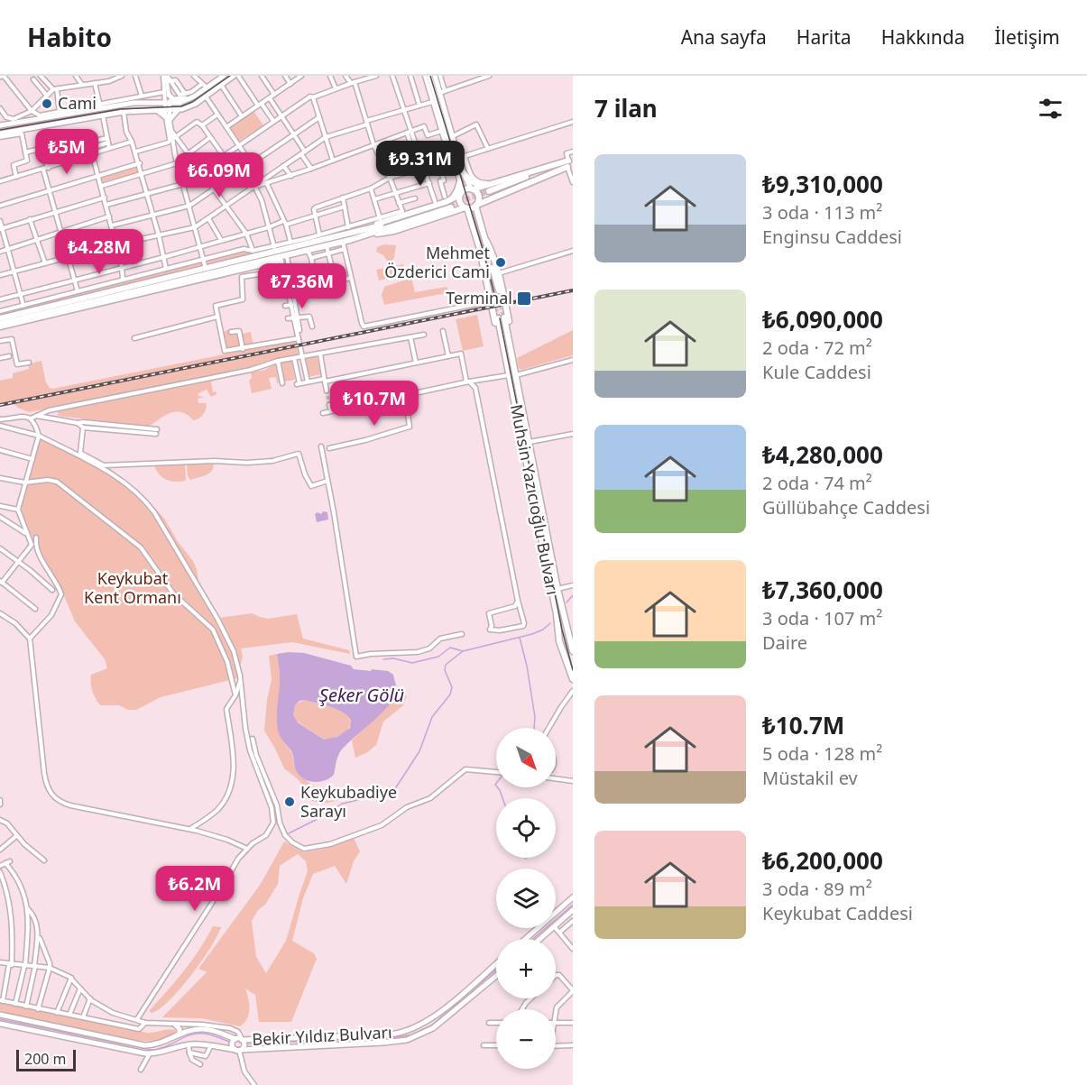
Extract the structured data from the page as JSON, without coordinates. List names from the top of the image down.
{
  "streets": {
    "highway": ["Muhsin Yazıcıoğlu Bulvarı"],
    "main road": ["Bekir Yıldız Bulvarı"]
  },
  "water": ["Şeker Gölü"],
  "parks": ["Keykubat Kent Ormanı"],
  "places": {
    "other": ["Cami", "Mehmet Özderici Cami", "Keykubadiye Sarayı"],
    "transit": ["Terminal"]
  },
  "scale_bar": "200 m",
  "north": "bottom right",
  "page": {
    "header": "Habito",
    "nav": [
      "Ana sayfa",
      "Harita",
      "Hakkında",
      "İletişim"
    ],
    "heading": "7 ilan",
    "price": [
      "₺5M",
      "₺9.31M",
      "₺6.09M",
      "₺4.28M",
      "₺7.36M",
      "₺10.7M",
      "₺6.2M"
    ],
    "list": [
      {
        "name": "₺9,310,000",
        "note": "3 oda · 113 m² · Enginsu Caddesi"
      },
      {
        "name": "₺6,090,000",
        "note": "2 oda · 72 m² · Kule Caddesi"
      },
      {
        "name": "₺4,280,000",
        "note": "2 oda · 74 m² · Güllübahçe Caddesi"
      },
      {
        "name": "₺7,360,000",
        "note": "3 oda · 107 m² · Daire"
      },
      {
        "name": "₺10.7M",
        "note": "5 oda · 128 m² · Müstakil ev"
      },
      {
        "name": "₺6,200,000",
        "note": "3 oda · 89 m² · Keykubat Caddesi"
      }
    ],
    "map_buttons": ["+", "−"],
    "scale": "200 m"
  }
}
